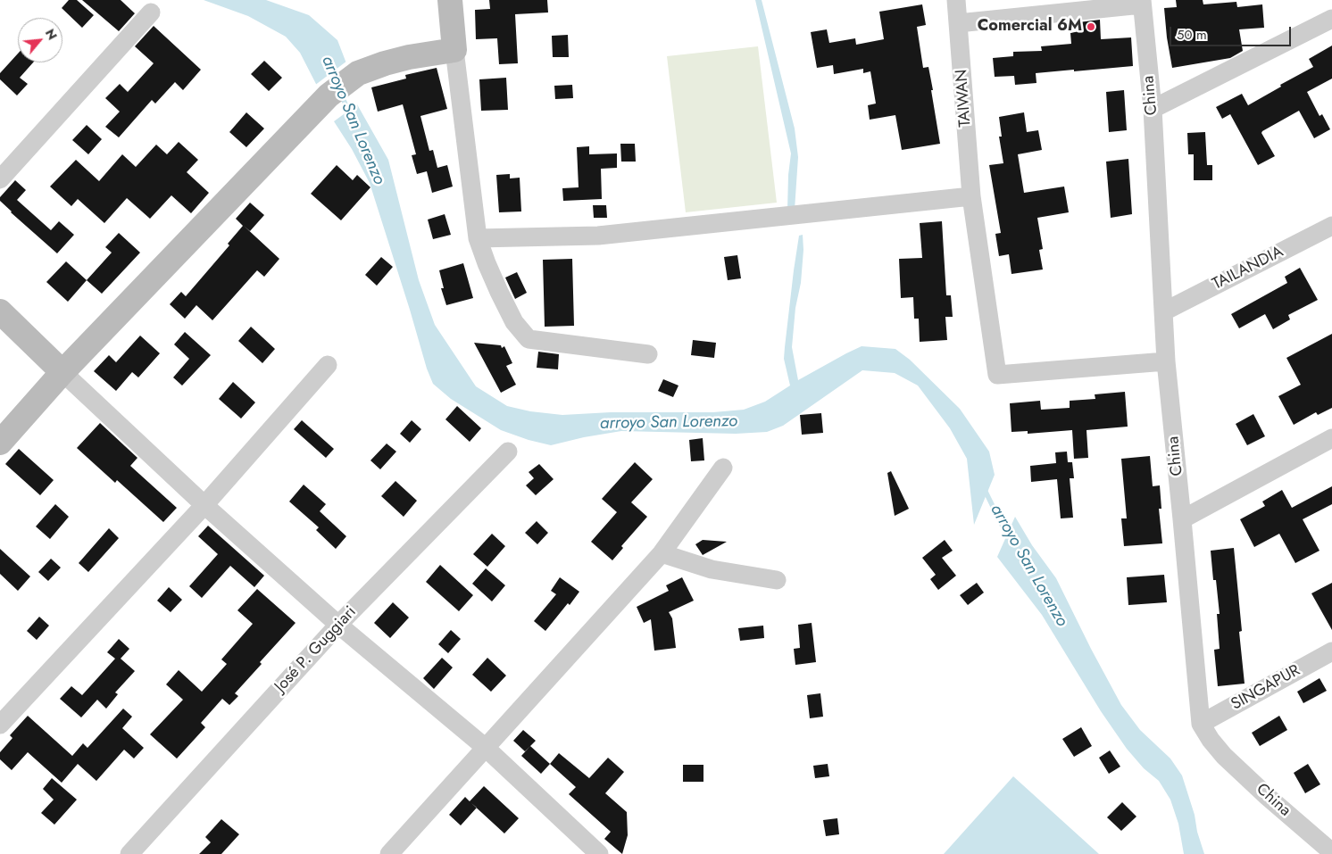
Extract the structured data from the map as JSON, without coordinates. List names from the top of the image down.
{
  "streets": {
    "street": [
      "China",
      "TAIWAN",
      "TAILANDIA",
      "José P. Guggiari",
      "SINGAPUR"
    ]
  },
  "crossings": [
    ["China", "TAIWAN"],
    ["China", "TAILANDIA"],
    ["China", "SINGAPUR"]
  ],
  "water": ["arroyo San Lorenzo"],
  "places": ["Comercial 6M"],
  "scale_bar": "50 m",
  "north": "top right"
}
